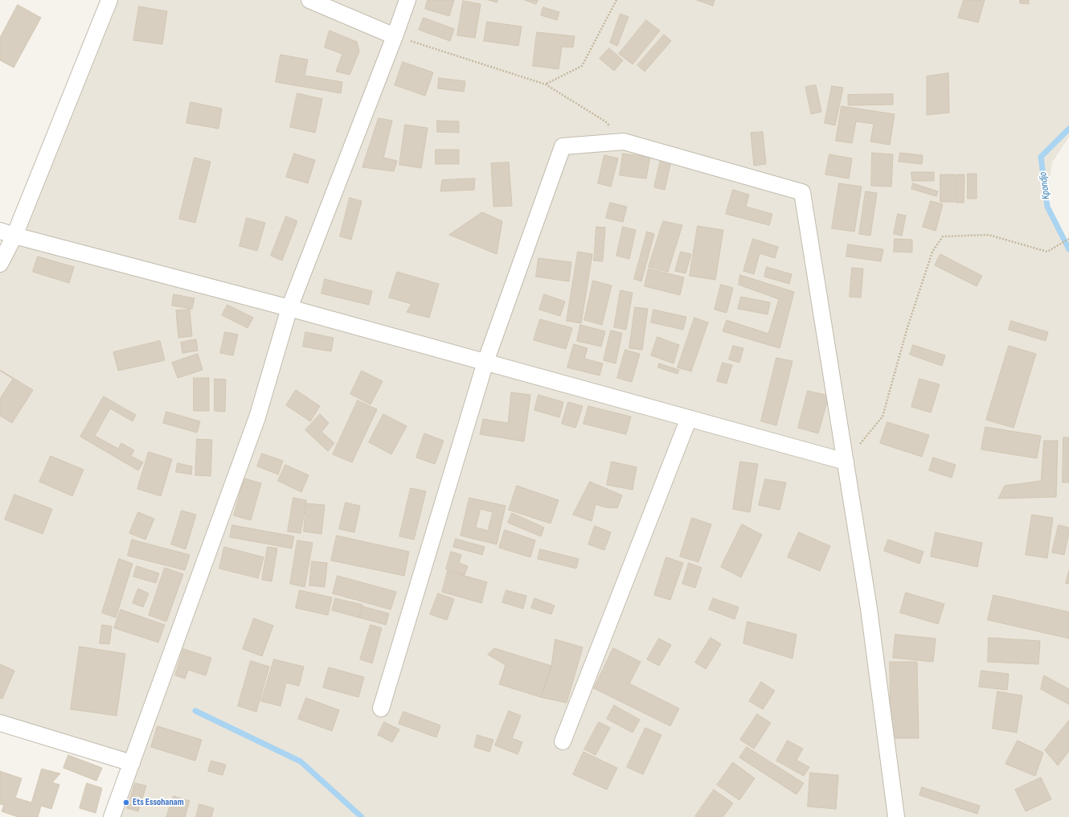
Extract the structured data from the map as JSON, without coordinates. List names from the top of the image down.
{
  "water": ["Kpondjo"],
  "places": ["Ets Essohanam"]
}
